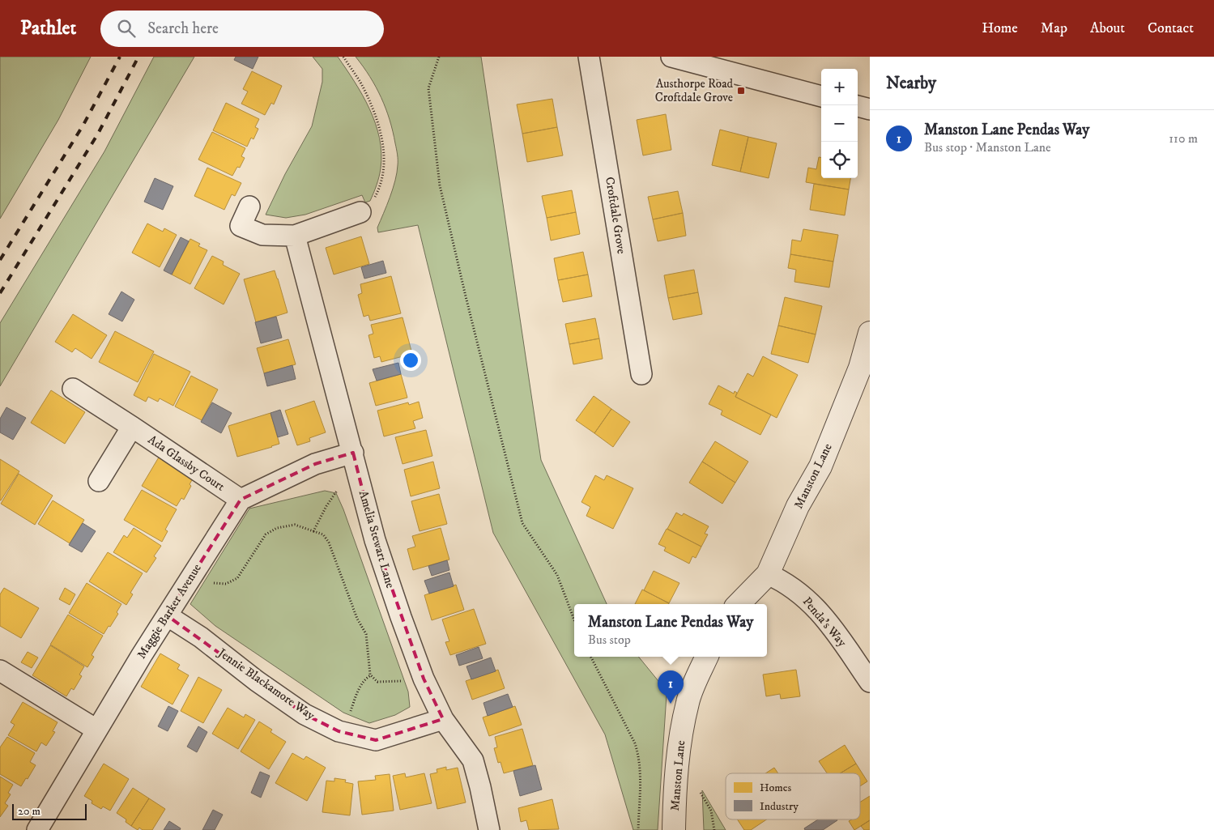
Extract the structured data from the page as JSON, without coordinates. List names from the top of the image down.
{
  "streets": {
    "street": [
      "Croftdale Grove",
      "Ada Glassby Court",
      "Manston Lane",
      "Amelia Stewart Lane",
      "Maggie Barker Avenue",
      "Penda's Way",
      "Jennie Blackamore Way"
    ]
  },
  "crossings": [
    ["Ada Glassby Court", "Maggie Barker Avenue"],
    ["Manston Lane", "Penda's Way"],
    ["Amelia Stewart Lane", "Jennie Blackamore Way"],
    ["Maggie Barker Avenue", "Jennie Blackamore Way"]
  ],
  "places": {
    "transit": ["Austhorpe Road Croftdale Grove"]
  },
  "legend": ["Homes", "Industry"],
  "scale_bar": "20 m",
  "page": {
    "header": "Pathlet",
    "search": "Search here",
    "nav": [
      "Home",
      "Map",
      "About",
      "Contact"
    ],
    "heading": "Nearby",
    "map_buttons": ["+", "−"],
    "list": [
      {
        "mark": "1",
        "name": "Manston Lane Pendas Way",
        "note": "Bus stop · Manston Lane",
        "value": "110 m"
      }
    ],
    "popup": ["Manston Lane Pendas Way", "Bus stop"],
    "pins": "1",
    "scale": "20 m"
  }
}
